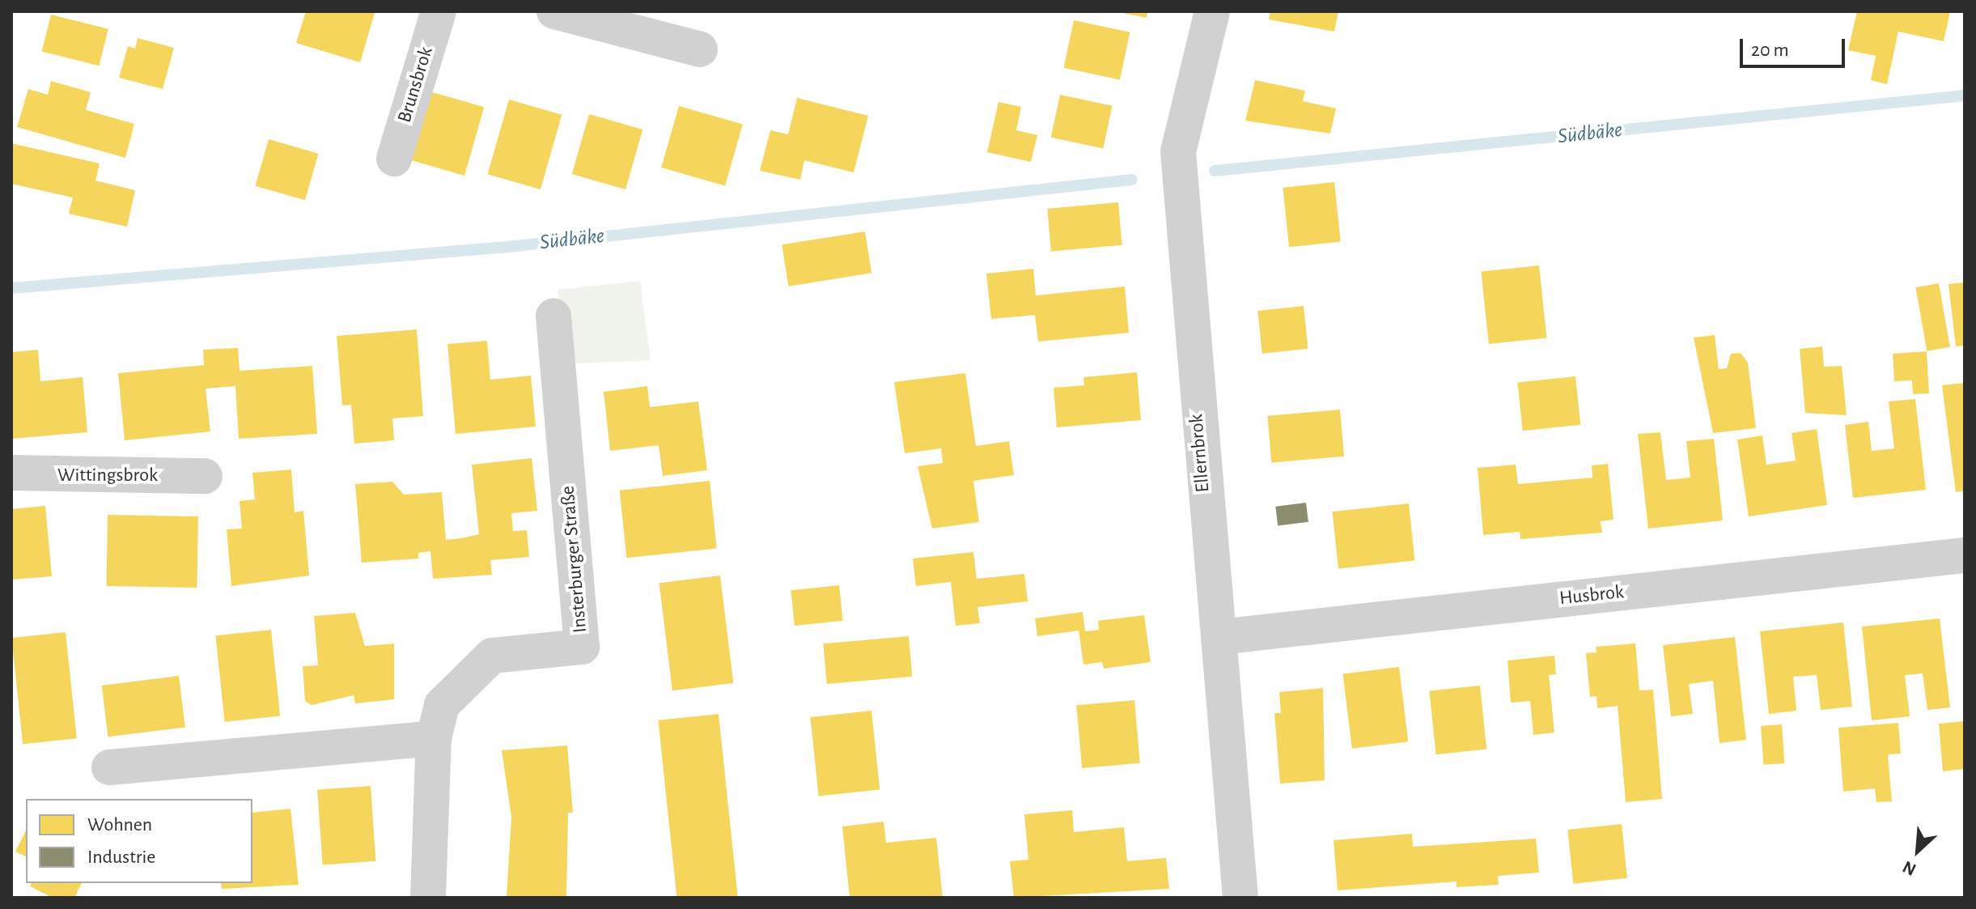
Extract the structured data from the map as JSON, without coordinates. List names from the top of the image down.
{
  "streets": {
    "street": [
      "Brunsbrok",
      "Ellernbrok",
      "Wittingsbrok",
      "Insterburger Straße",
      "Husbrok"
    ]
  },
  "crossings": [
    ["Ellernbrok", "Husbrok"]
  ],
  "water": ["Südbäke"],
  "legend": ["Wohnen", "Industrie"],
  "scale_bar": "20 m",
  "north": "bottom left"
}
